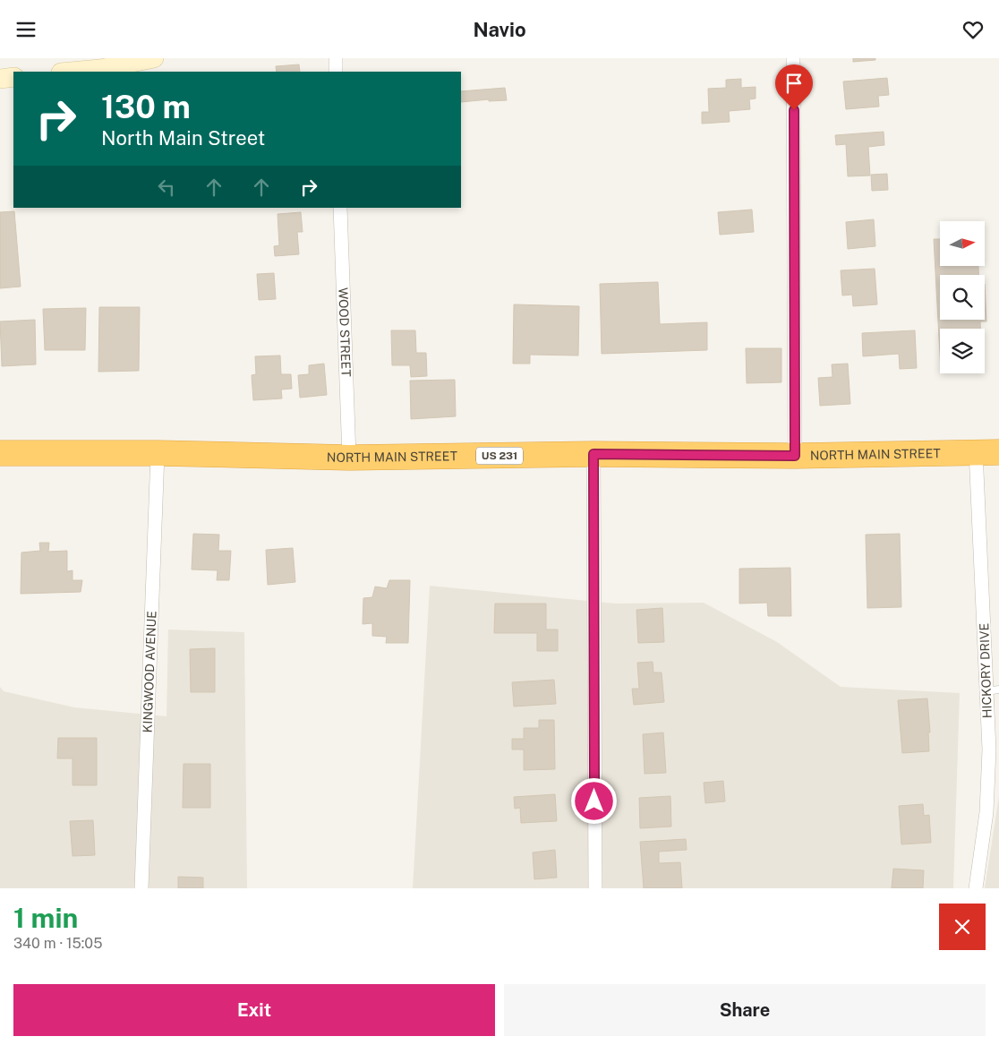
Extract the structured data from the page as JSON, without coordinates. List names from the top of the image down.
{
  "streets": {
    "highway": ["NORTH MAIN STREET", "US 231"],
    "street": ["WOOD STREET", "KINGWOOD AVENUE", "HICKORY DRIVE"]
  },
  "crossings": [
    ["WOOD STREET", "NORTH MAIN STREET"],
    ["NORTH MAIN STREET", "KINGWOOD AVENUE"],
    ["NORTH MAIN STREET", "HICKORY DRIVE"]
  ],
  "north": "right",
  "page": {
    "header": "Navio",
    "turn": ["130 m", "North Main Street"],
    "heading": ["1 min", "340 m · 15:05"],
    "buttons": ["Exit", "Share"]
  }
}
